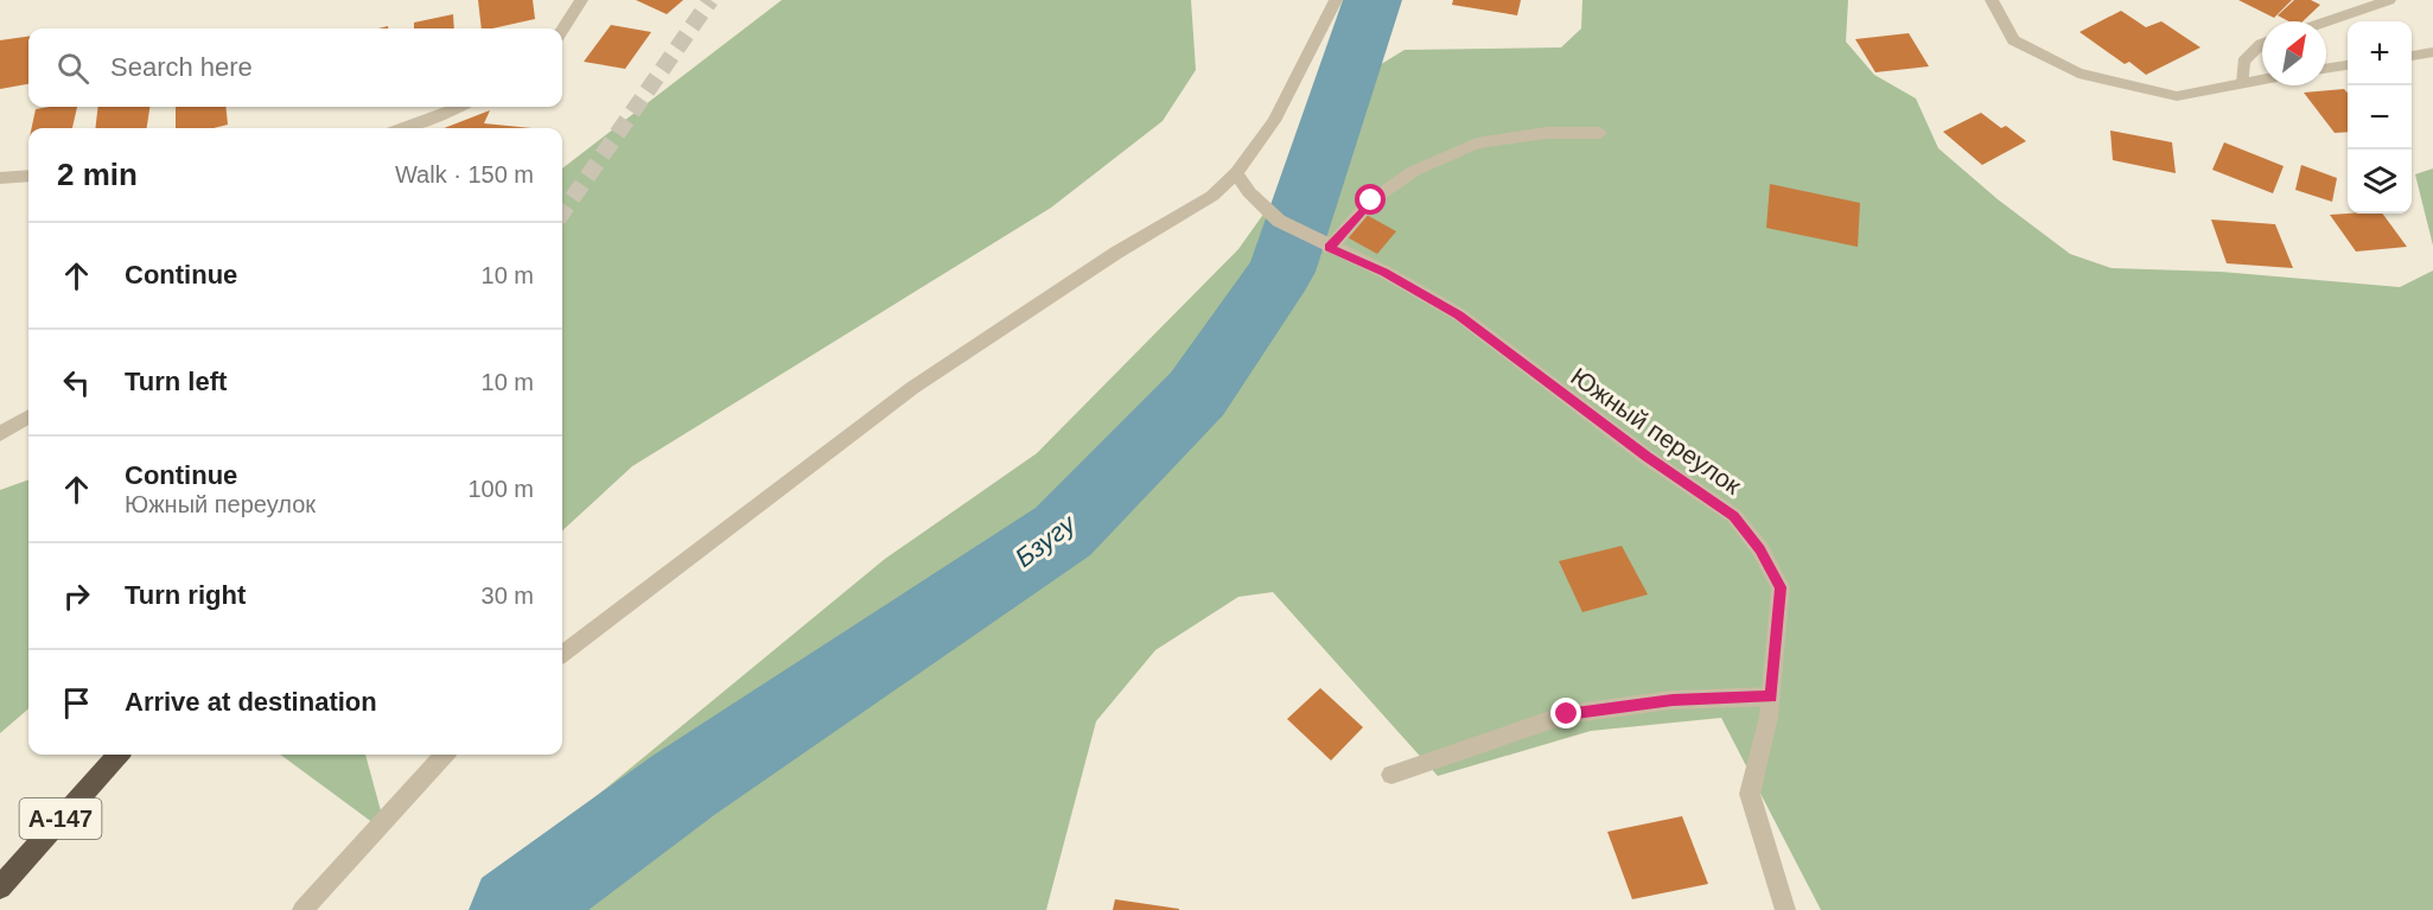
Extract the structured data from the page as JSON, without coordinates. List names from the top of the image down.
{
  "streets": {
    "highway": ["А-147"],
    "street": ["Южный переулок"]
  },
  "water": ["Бзугу"],
  "north": "top right",
  "page": {
    "map_buttons": ["+", "−"],
    "search": "Search here",
    "heading": ["2 min", "Walk · 150 m"],
    "list": [
      ["Continue", "10 m"],
      ["Turn left", "10 m"],
      ["Continue", "Южный переулок", "100 m"],
      ["Turn right", "30 m"],
      "Arrive at destination"
    ]
  }
}
